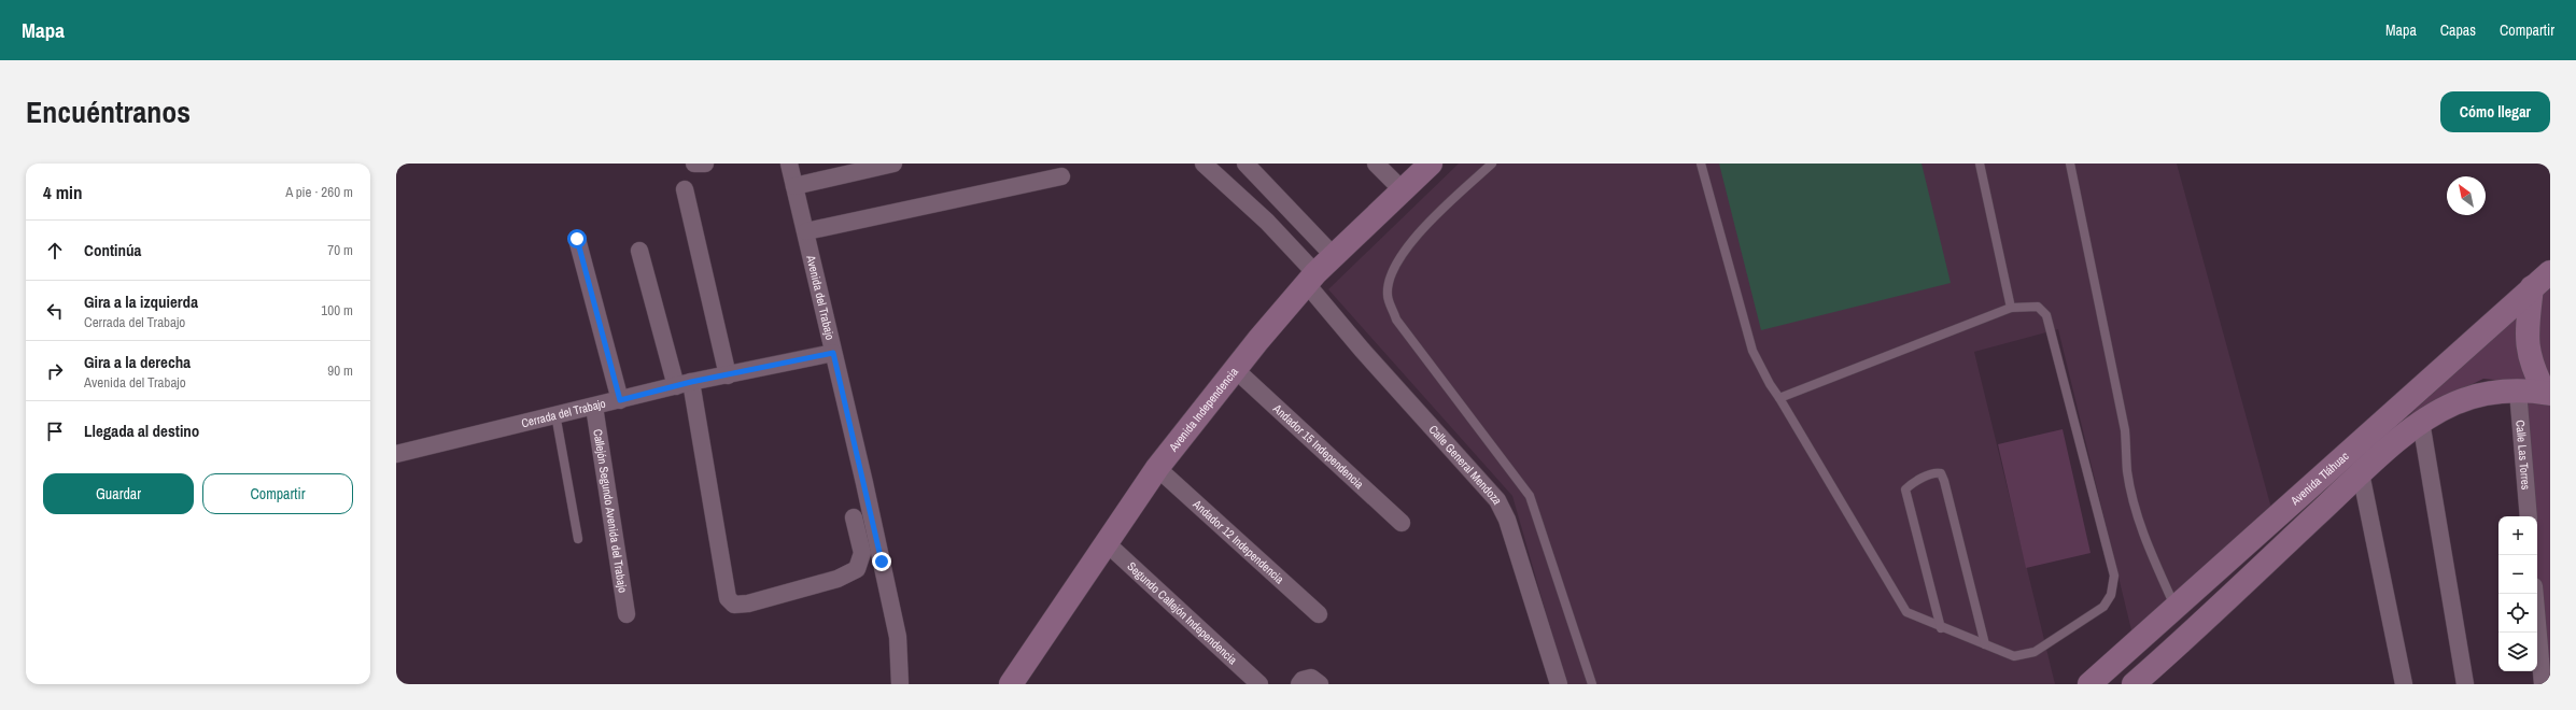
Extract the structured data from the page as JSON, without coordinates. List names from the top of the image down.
{
  "streets": {
    "main road": ["Avenida Independencia", "Avenida Tláhuac"],
    "street": [
      "Avenida del Trabajo",
      "Cerrada del Trabajo",
      "Andador 15 Independencia",
      "Calle Las Torres",
      "Calle General Mendoza",
      "Callejón Segundo Avenida del Trabajo",
      "Andador 12 Independencia",
      "Segundo Callejón Independencia"
    ]
  },
  "crossings": [
    ["Avenida del Trabajo", "Cerrada del Trabajo"],
    ["Avenida Independencia", "Andador 15 Independencia"],
    ["Avenida Independencia", "Calle General Mendoza"],
    ["Avenida Independencia", "Andador 12 Independencia"],
    ["Avenida Independencia", "Segundo Callejón Independencia"],
    ["Cerrada del Trabajo", "Callejón Segundo Avenida del Trabajo"],
    ["Calle Las Torres", "Avenida Tláhuac"]
  ],
  "north": "top left",
  "page": {
    "header": "Mapa",
    "nav": ["Mapa", "Capas", "Compartir"],
    "title": "Encuéntranos",
    "buttons": [
      "Cómo llegar",
      ["Guardar", "Compartir"]
    ],
    "heading": ["4 min", "A pie · 260 m"],
    "list": [
      ["Continúa", "70 m"],
      ["Gira a la izquierda", "Cerrada del Trabajo", "100 m"],
      ["Gira a la derecha", "Avenida del Trabajo", "90 m"],
      "Llegada al destino"
    ],
    "map_buttons": ["+", "−"]
  }
}
